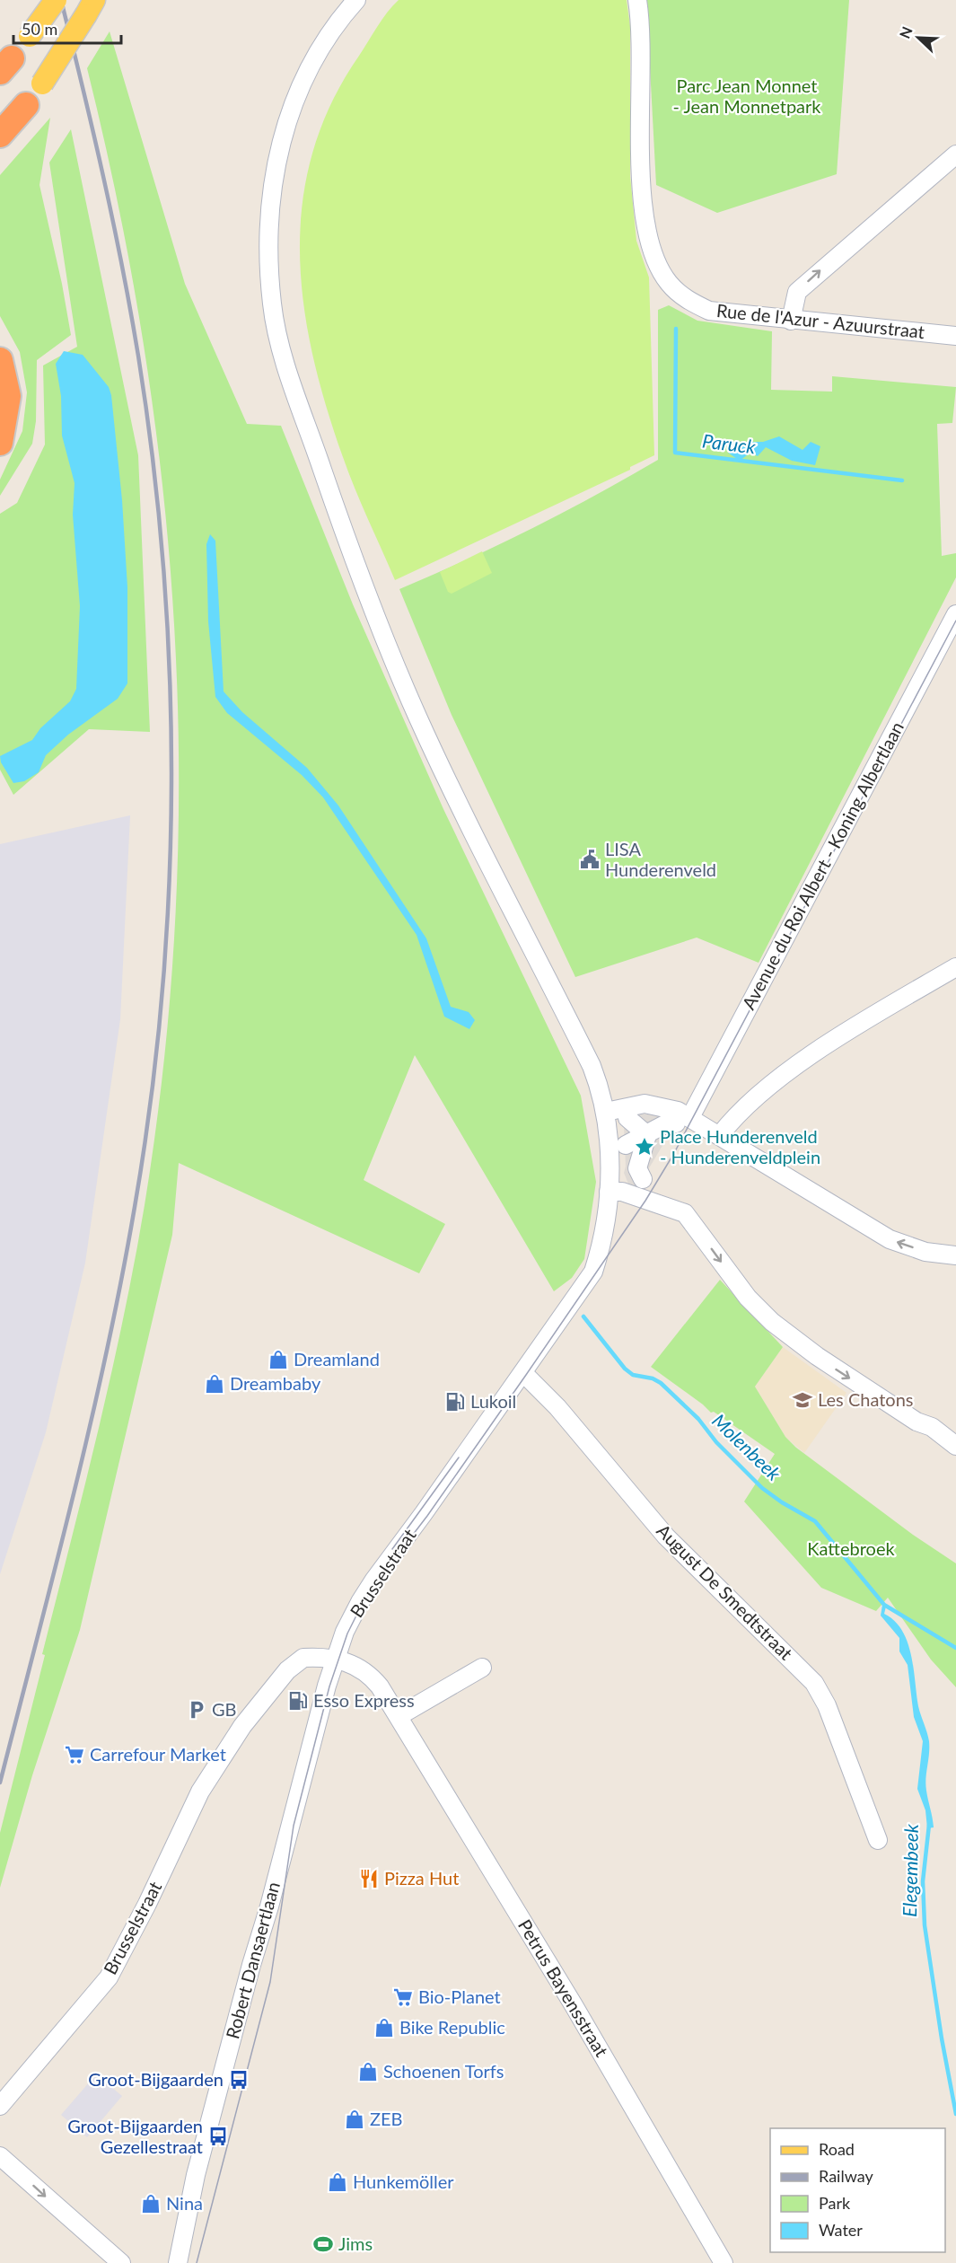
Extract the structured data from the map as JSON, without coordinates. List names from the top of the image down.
{
  "streets": {
    "street": [
      "Rue de l'Azur - Azuurstraat",
      "Avenue du Roi Albert - Koning Albertlaan",
      "Brusselstraat",
      "August De Smedtstraat",
      "Robert Dansaertlaan",
      "Petrus Bayensstraat"
    ]
  },
  "crossings": [
    ["Brusselstraat", "August De Smedtstraat"],
    ["Brusselstraat", "Robert Dansaertlaan"],
    ["Brusselstraat", "Petrus Bayensstraat"],
    ["Robert Dansaertlaan", "Petrus Bayensstraat"]
  ],
  "water": ["Paruck", "Molenbeek", "Elegembeek"],
  "parks": ["Parc Jean Monnet - Jean Monnetpark", "Kattebroek"],
  "places": {
    "public building": ["LISA Hunderenveld"],
    "place": ["Place Hunderenveld - Hunderenveldplein"],
    "shop": [
      "Dreamland",
      "Dreambaby",
      "Bike Republic",
      "Schoenen Torfs",
      "ZEB",
      "Hunkemöller",
      "Nina"
    ],
    "school or university": ["Les Chatons"],
    "fuel station": ["Lukoil", "Esso Express"],
    "parking": ["GB"],
    "supermarket": ["Carrefour Market", "Bio-Planet"],
    "restaurant": ["Pizza Hut"],
    "bus stop": ["Groot-Bijgaarden", "Groot-Bijgaarden Gezellestraat"],
    "sports": ["Jims"]
  },
  "legend": [
    "Road",
    "Railway",
    "Park",
    "Water"
  ],
  "scale_bar": "50 m",
  "north": "top left"
}
